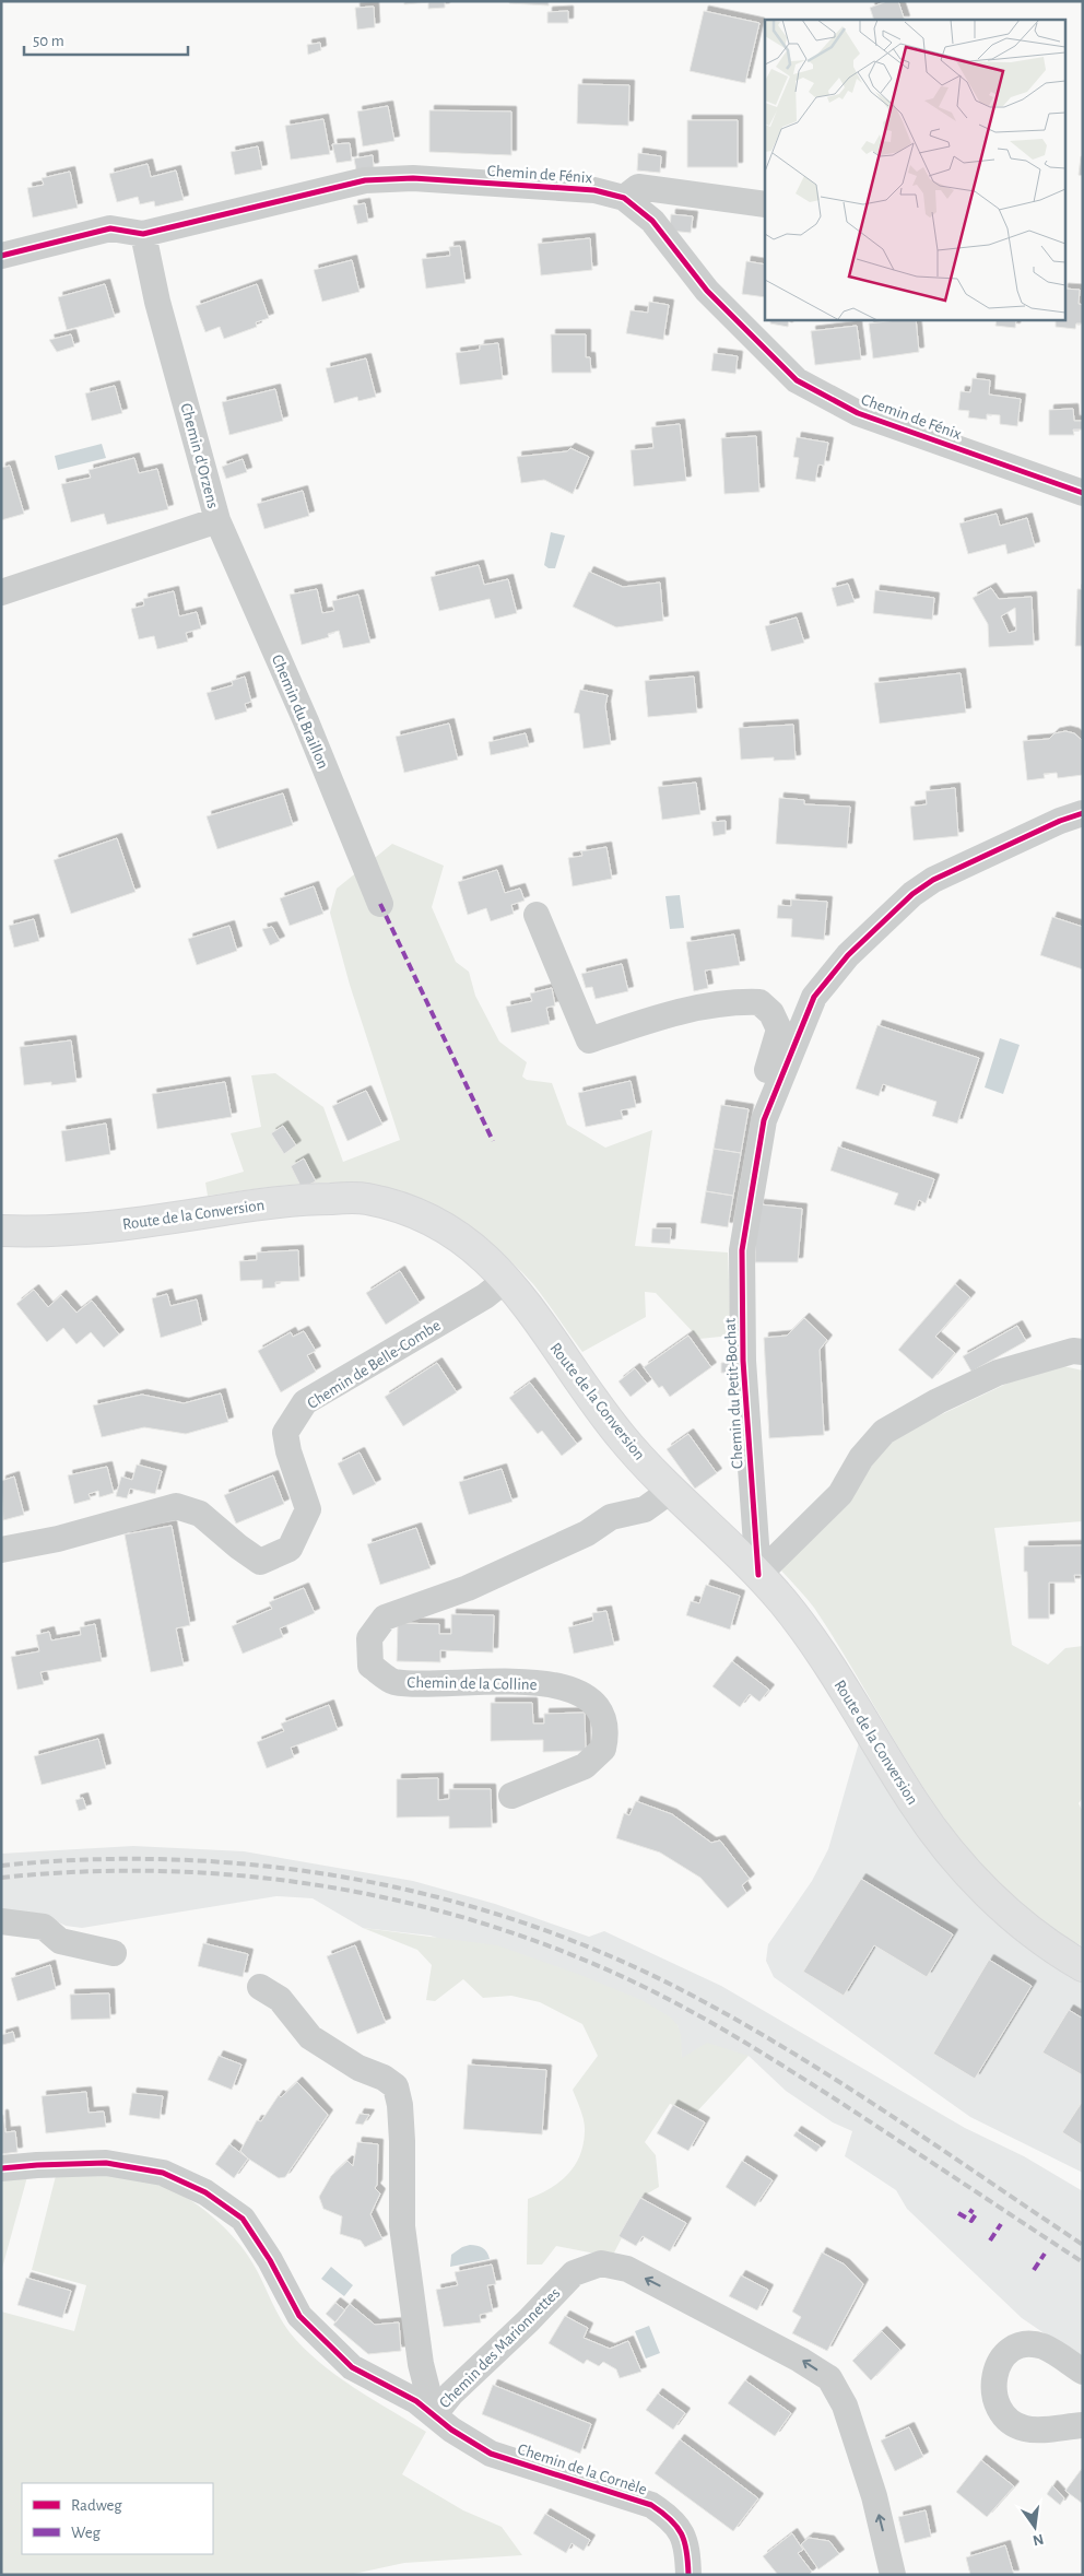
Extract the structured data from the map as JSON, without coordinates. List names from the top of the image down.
{
  "streets": {
    "main road": ["Route de la Conversion"],
    "street": [
      "Chemin de Fénix",
      "Chemin d'Orzens",
      "Chemin du Braillon",
      "Chemin de Belle-Combe",
      "Chemin du Petit-Bochat",
      "Chemin de la Colline",
      "Chemin des Marionnettes",
      "Chemin de la Cornèle"
    ]
  },
  "crossings": [
    ["Chemin de Fénix", "Chemin d'Orzens"],
    ["Chemin d'Orzens", "Chemin du Braillon"],
    ["Route de la Conversion", "Chemin de Belle-Combe"],
    ["Route de la Conversion", "Chemin du Petit-Bochat"],
    ["Route de la Conversion", "Chemin de la Colline"],
    ["Chemin des Marionnettes", "Chemin de la Cornèle"]
  ],
  "legend": ["Radweg", "Weg"],
  "scale_bar": "50 m",
  "north": "bottom"
}
